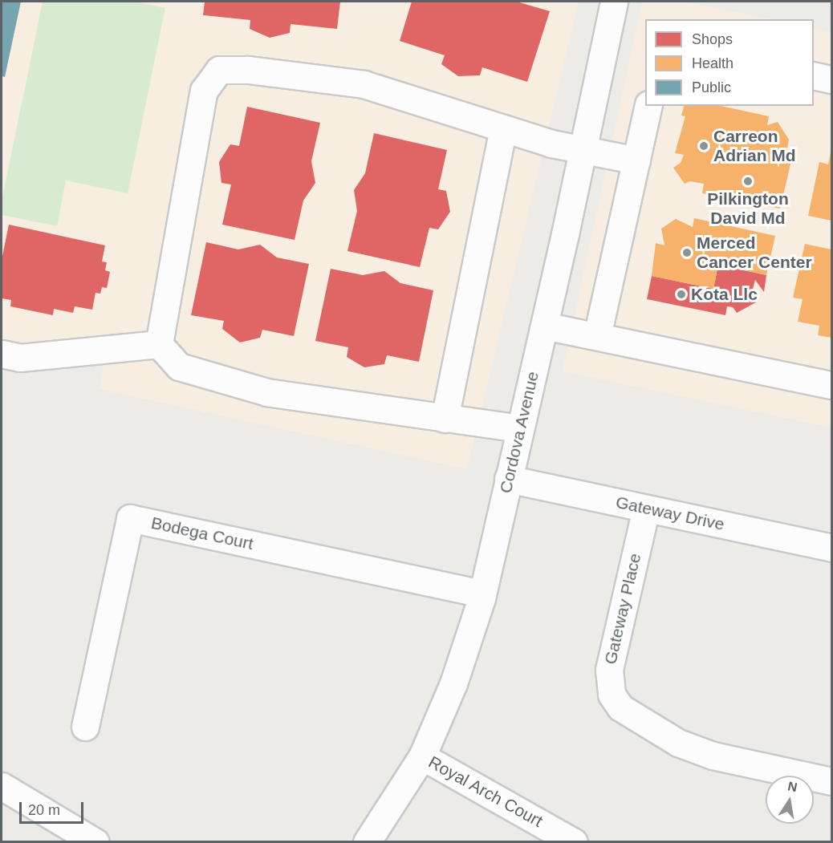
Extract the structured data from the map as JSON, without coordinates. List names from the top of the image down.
{
  "streets": {
    "street": [
      "Cordova Avenue",
      "Gateway Drive",
      "Bodega Court",
      "Gateway Place",
      "Royal Arch Court"
    ]
  },
  "crossings": [
    ["Cordova Avenue", "Gateway Drive"],
    ["Cordova Avenue", "Bodega Court"],
    ["Cordova Avenue", "Royal Arch Court"],
    ["Gateway Drive", "Gateway Place"]
  ],
  "places": [
    "Carreon Adrian Md",
    "Pilkington David Md",
    "Merced Cancer Center",
    "Kota Llc"
  ],
  "legend": ["Shops", "Health", "Public"],
  "scale_bar": "20 m",
  "north": "top"
}
